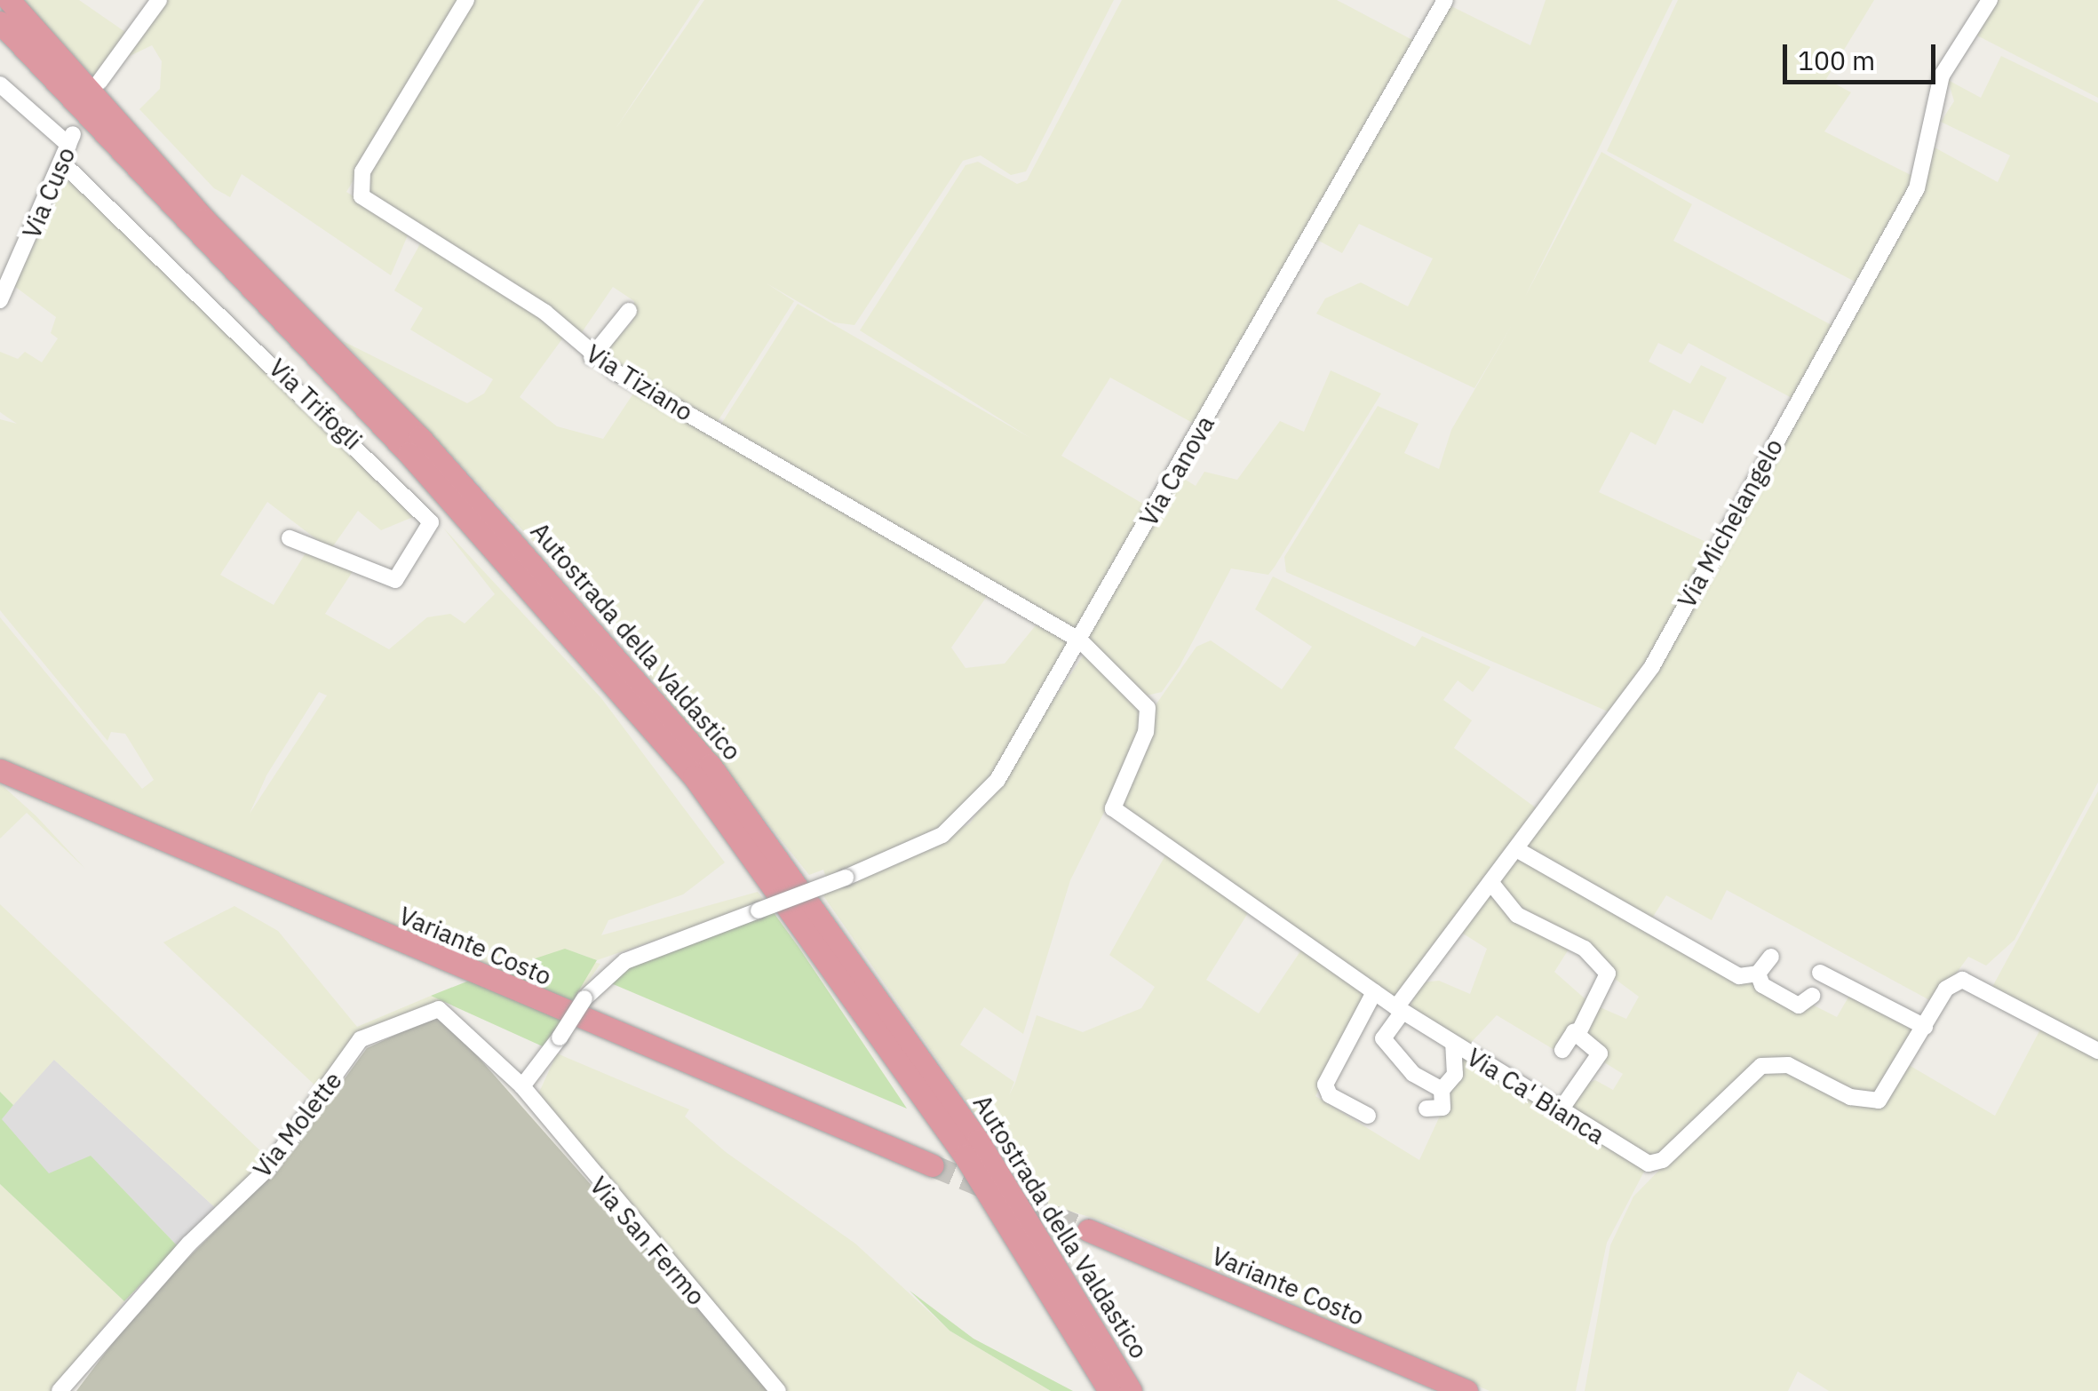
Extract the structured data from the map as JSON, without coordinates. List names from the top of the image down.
{
  "streets": {
    "highway": ["Autostrada della Valdastico", "Variante Costo"],
    "street": [
      "Via Cuso",
      "Via Tiziano",
      "Via Trifogli",
      "Via Canova",
      "Via Michelangelo",
      "Via Ca' Bianca",
      "Via Molette",
      "Via San Fermo"
    ]
  },
  "crossings": [
    ["Via Cuso", "Via Trifogli"],
    ["Via Tiziano", "Via Canova"],
    ["Via Tiziano", "Via Ca' Bianca"],
    ["Via Canova", "Via Ca' Bianca"],
    ["Via Canova", "Via Molette"],
    ["Via Canova", "Via San Fermo"],
    ["Via Michelangelo", "Via Ca' Bianca"],
    ["Via Molette", "Via San Fermo"]
  ],
  "scale_bar": "100 m"
}
